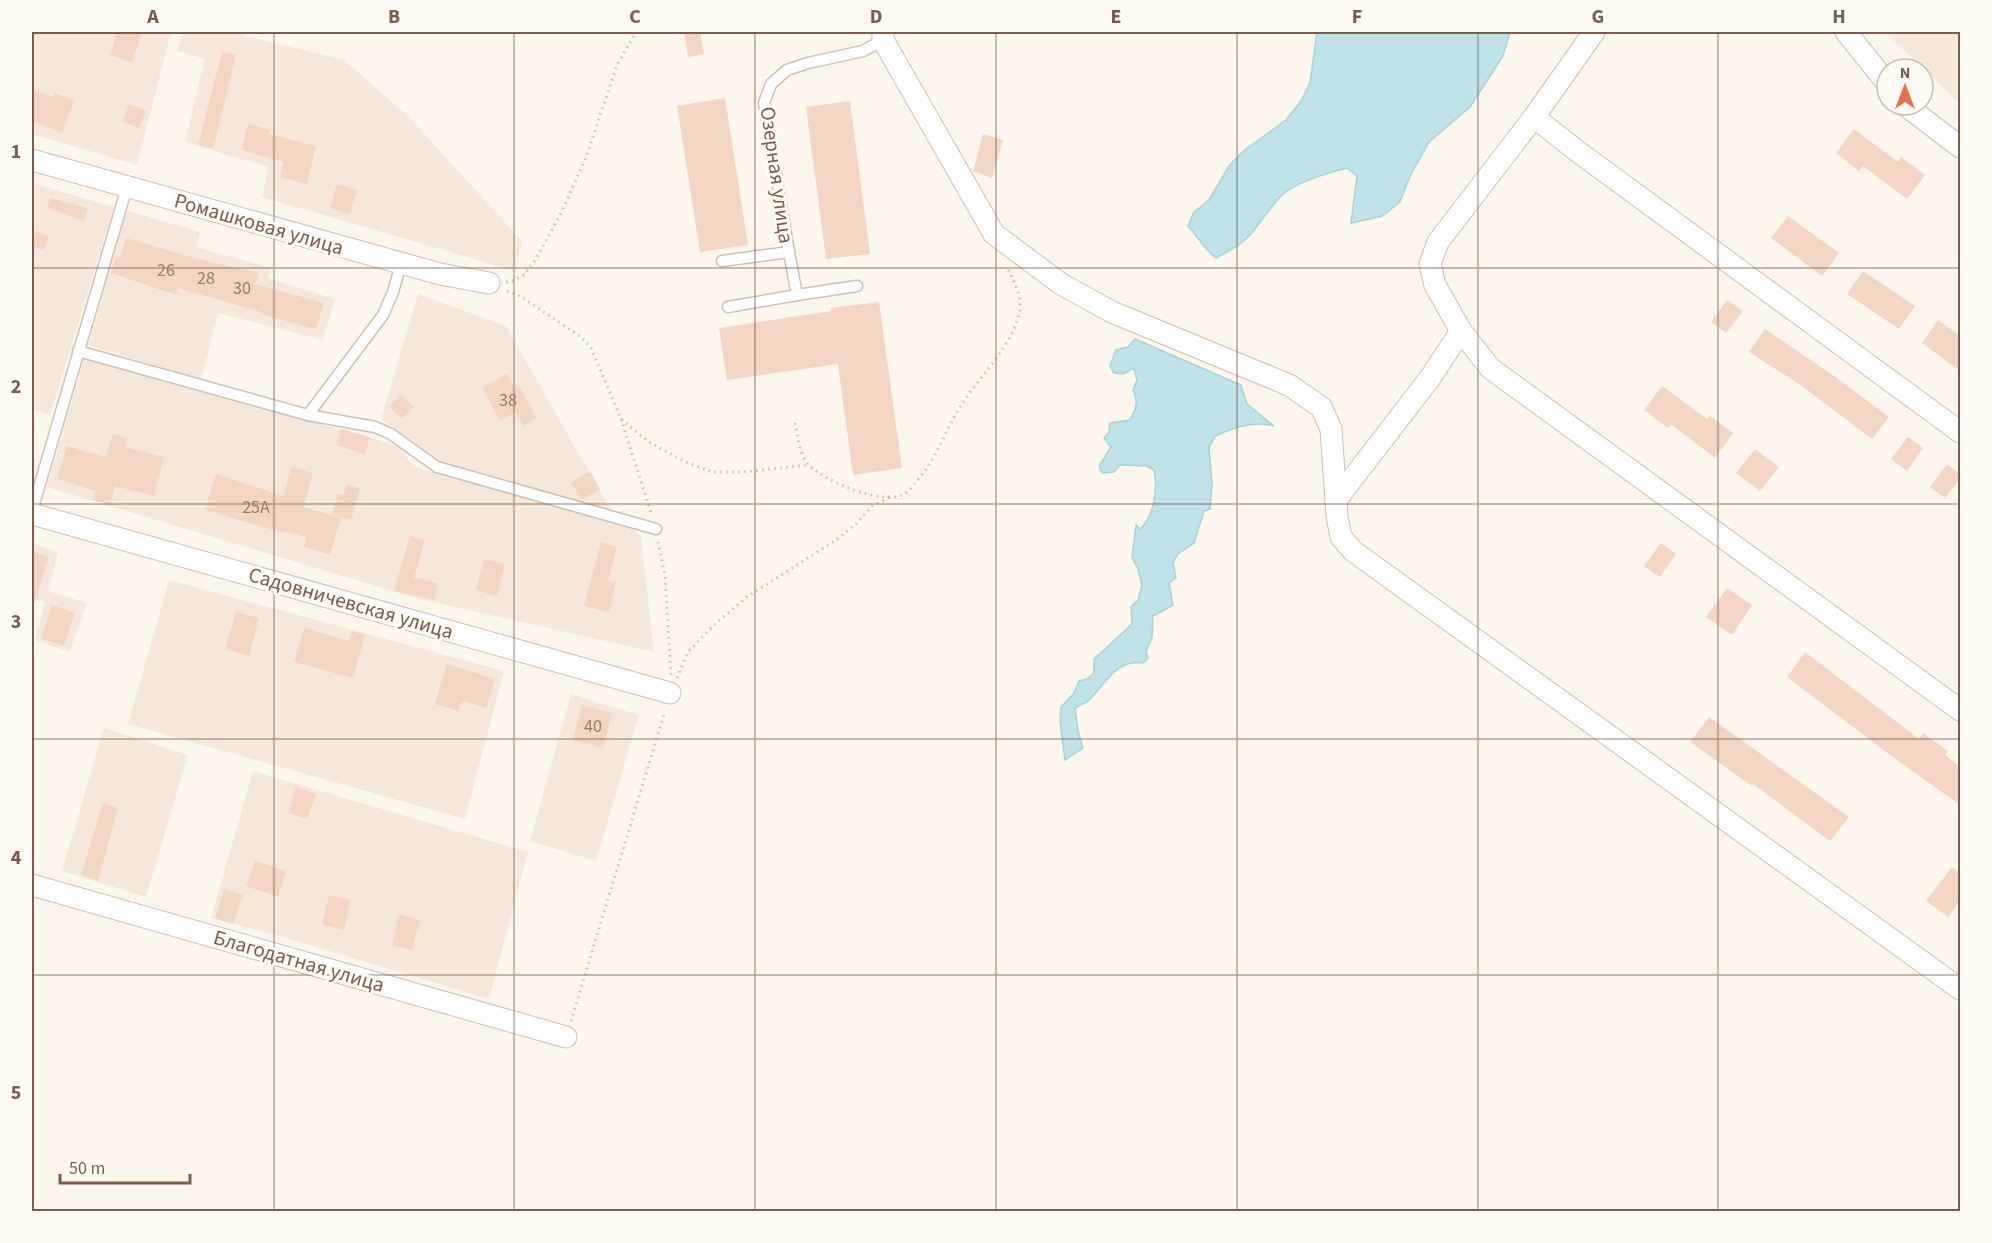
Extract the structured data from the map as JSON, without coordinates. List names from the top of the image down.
{
  "streets": {
    "street": ["Ромашковая улица", "Садовничевская улица", "Благодатная улица"],
    "lane": ["Озерная улица"]
  },
  "house_numbers": [
    "26",
    "28",
    "30",
    "38",
    "25А",
    "40"
  ],
  "scale_bar": "50 m",
  "north": "top",
  "grid": {
    "columns": [
      "A",
      "B",
      "C",
      "D",
      "E",
      "F",
      "G",
      "H"
    ],
    "rows": [
      "1",
      "2",
      "3",
      "4",
      "5"
    ]
  }
}
